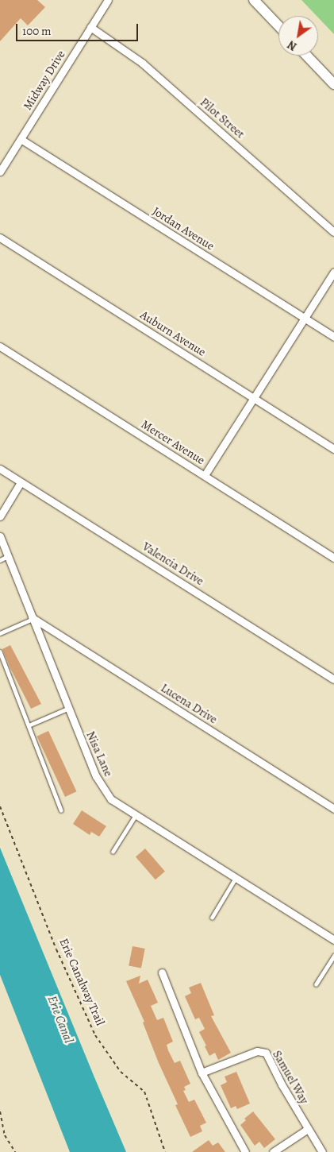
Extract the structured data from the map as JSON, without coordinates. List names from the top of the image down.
{
  "streets": {
    "street": [
      "Midway Drive",
      "Pilot Street",
      "Jordan Avenue",
      "Auburn Avenue",
      "Mercer Avenue",
      "Valencia Drive",
      "Lucena Drive",
      "Nisa Lane",
      "Samuel Way"
    ],
    "path": ["Erie Canalway Trail"]
  },
  "crossings": [
    ["Midway Drive", "Pilot Street"],
    ["Midway Drive", "Jordan Avenue"],
    ["Lucena Drive", "Nisa Lane"]
  ],
  "water": ["Erie Canal"],
  "scale_bar": "100 m",
  "north": "bottom left"
}
